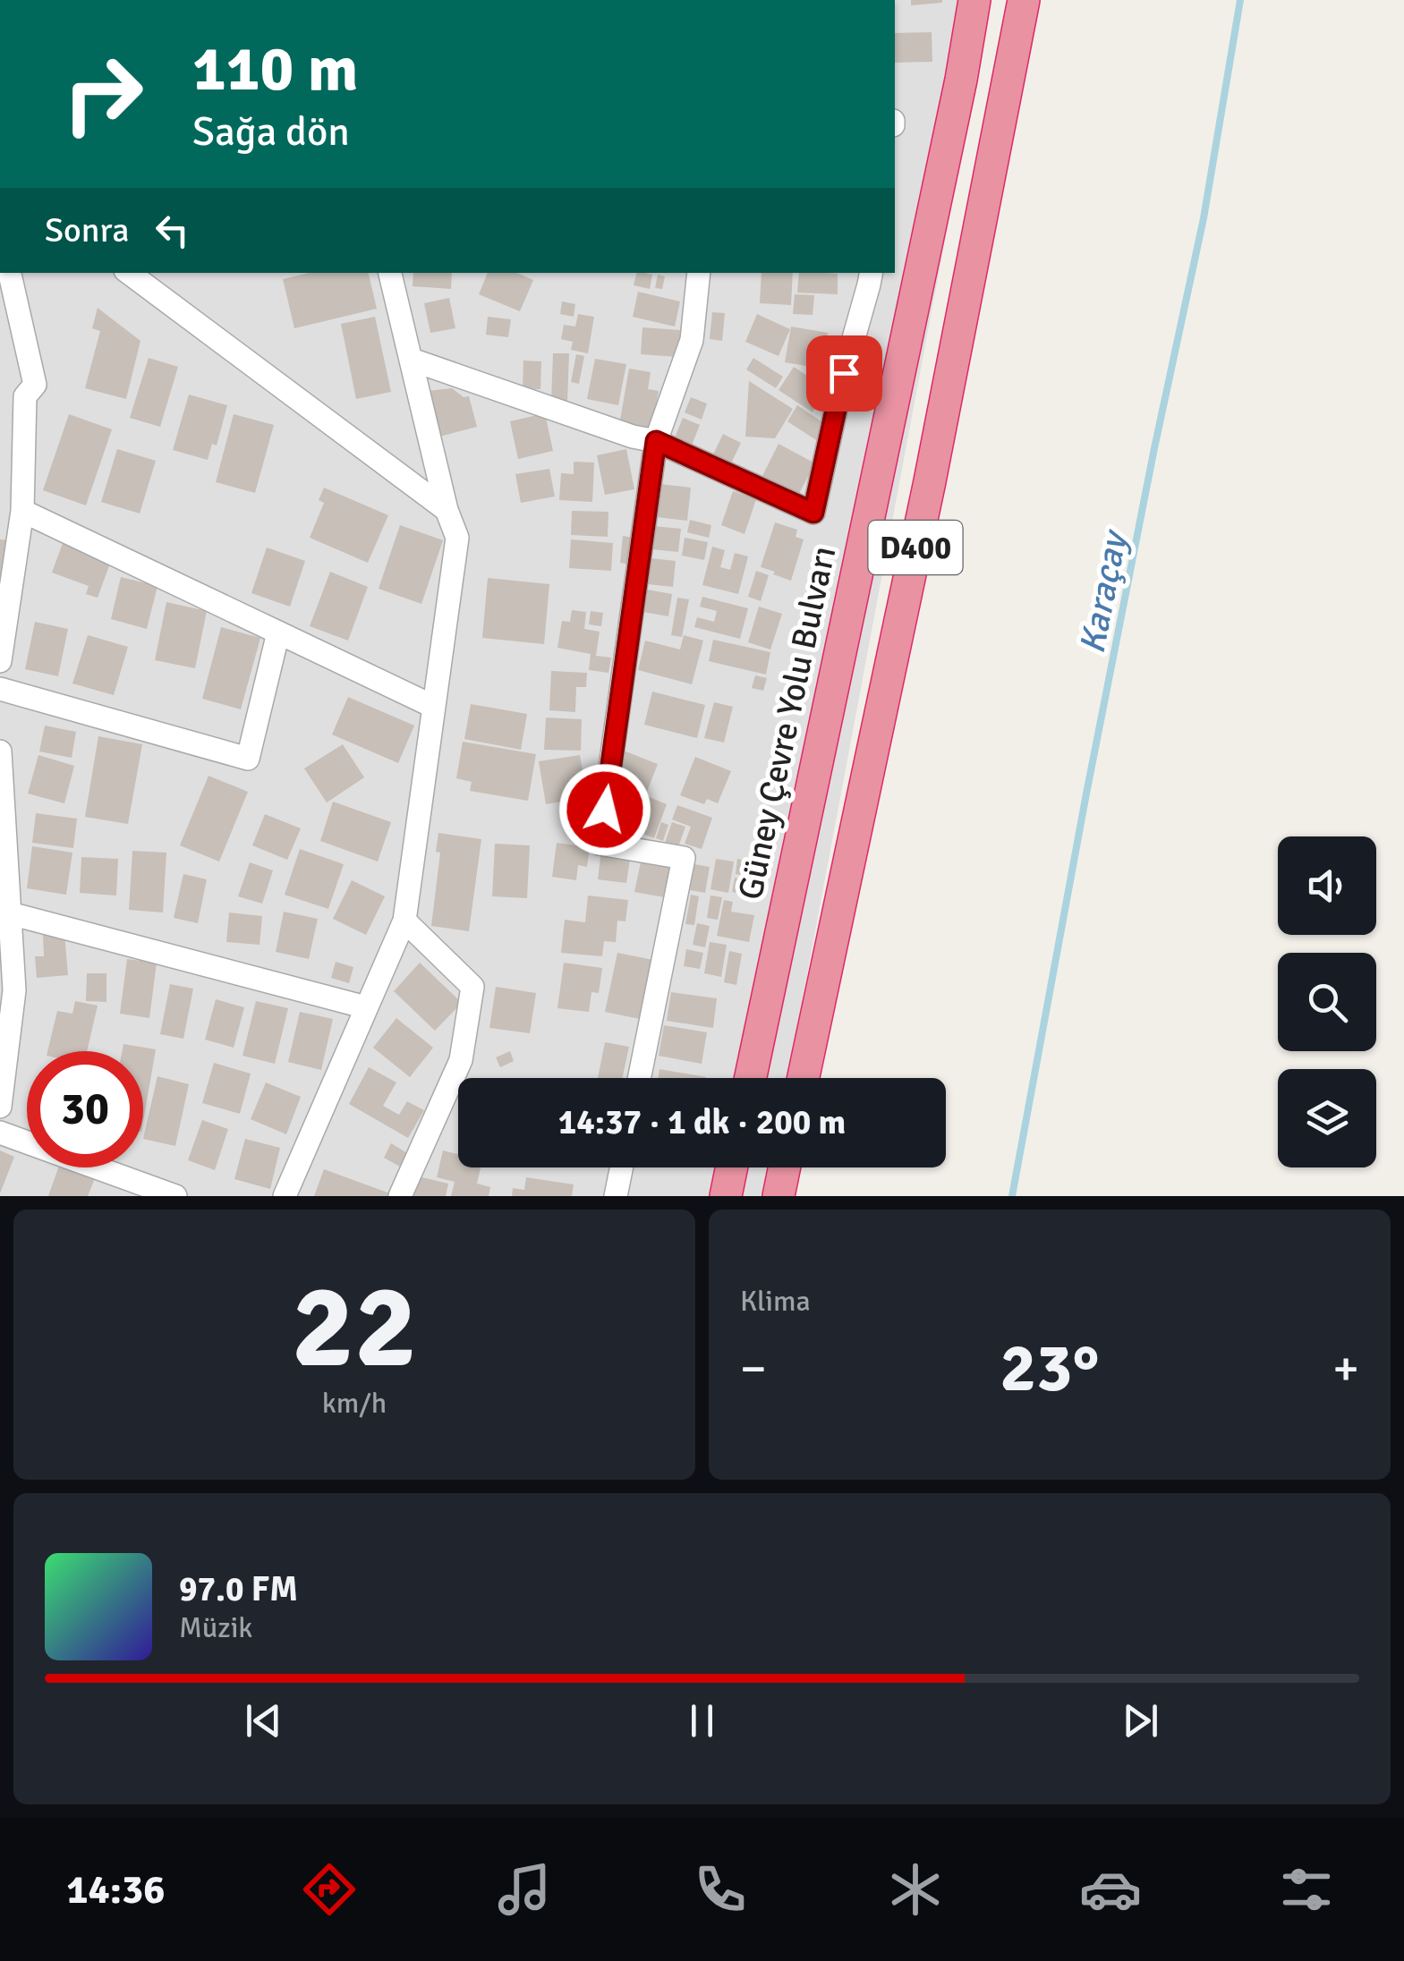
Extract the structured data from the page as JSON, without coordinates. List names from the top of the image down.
{
  "streets": {
    "highway": ["D400", "Güney Çevre Yolu Bulvarı"]
  },
  "water": ["Karaçay"],
  "page": {
    "turn": ["110 m", "Sağa dön"],
    "then": "Sonra",
    "limit": "30",
    "trip": "14:37 · 1 dk · 200 m",
    "tile": [
      ["22", "km/h"],
      "Klima"
    ],
    "heat": ["−", "23°", "+"],
    "song": ["97.0 FM", "Müzik"],
    "tabs": "14:36"
  }
}
